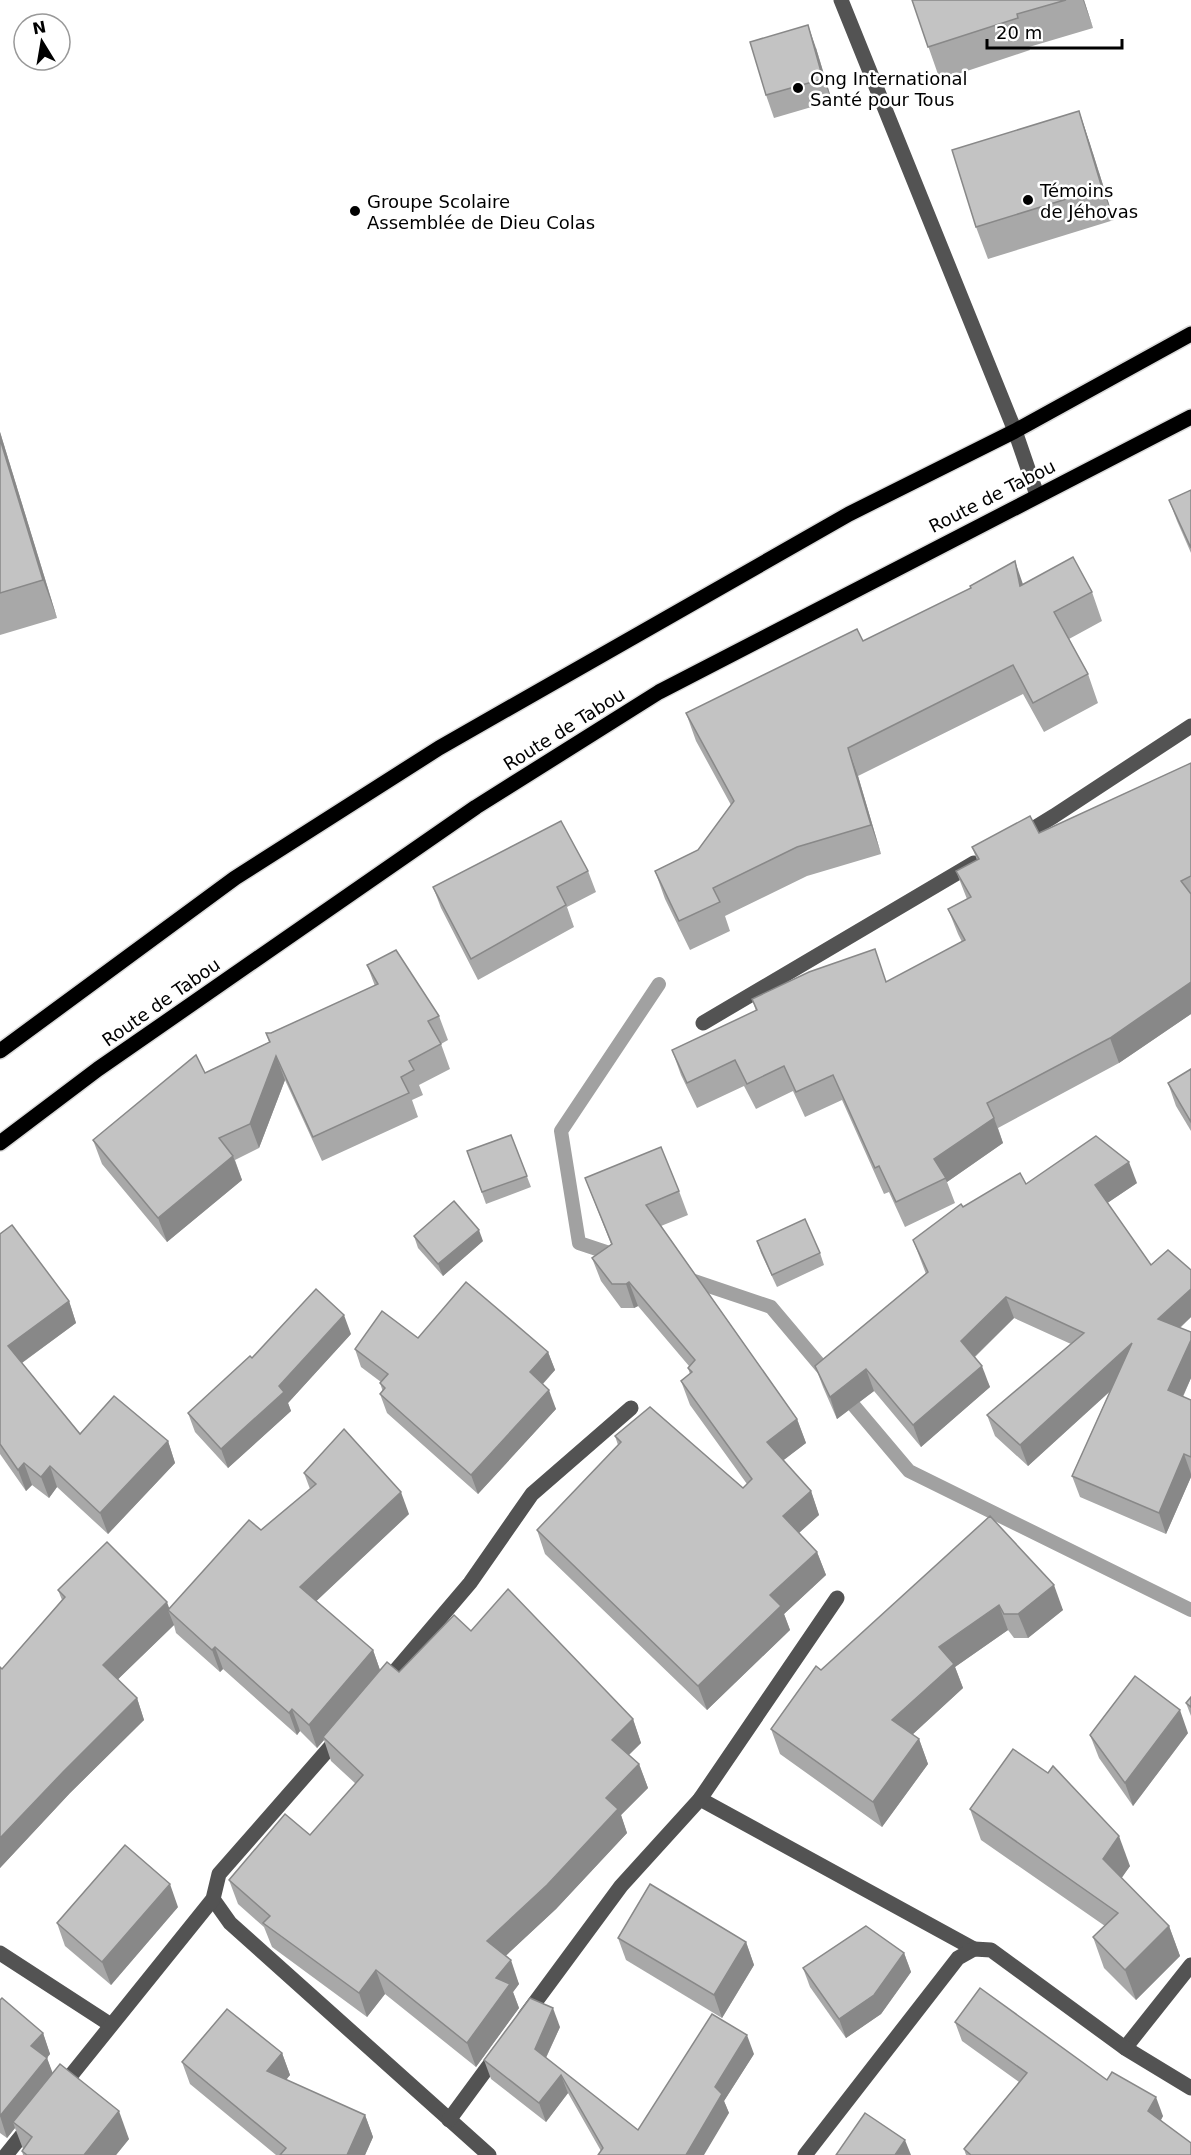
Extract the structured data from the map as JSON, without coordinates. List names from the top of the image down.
{
  "streets": {
    "main road": ["Route de Tabou"]
  },
  "places": ["Ong International Santé pour Tous", "Témoins de Jéhovas", "Groupe Scolaire Assemblée de Dieu Colas"],
  "scale_bar": "20 m",
  "north": "top"
}
